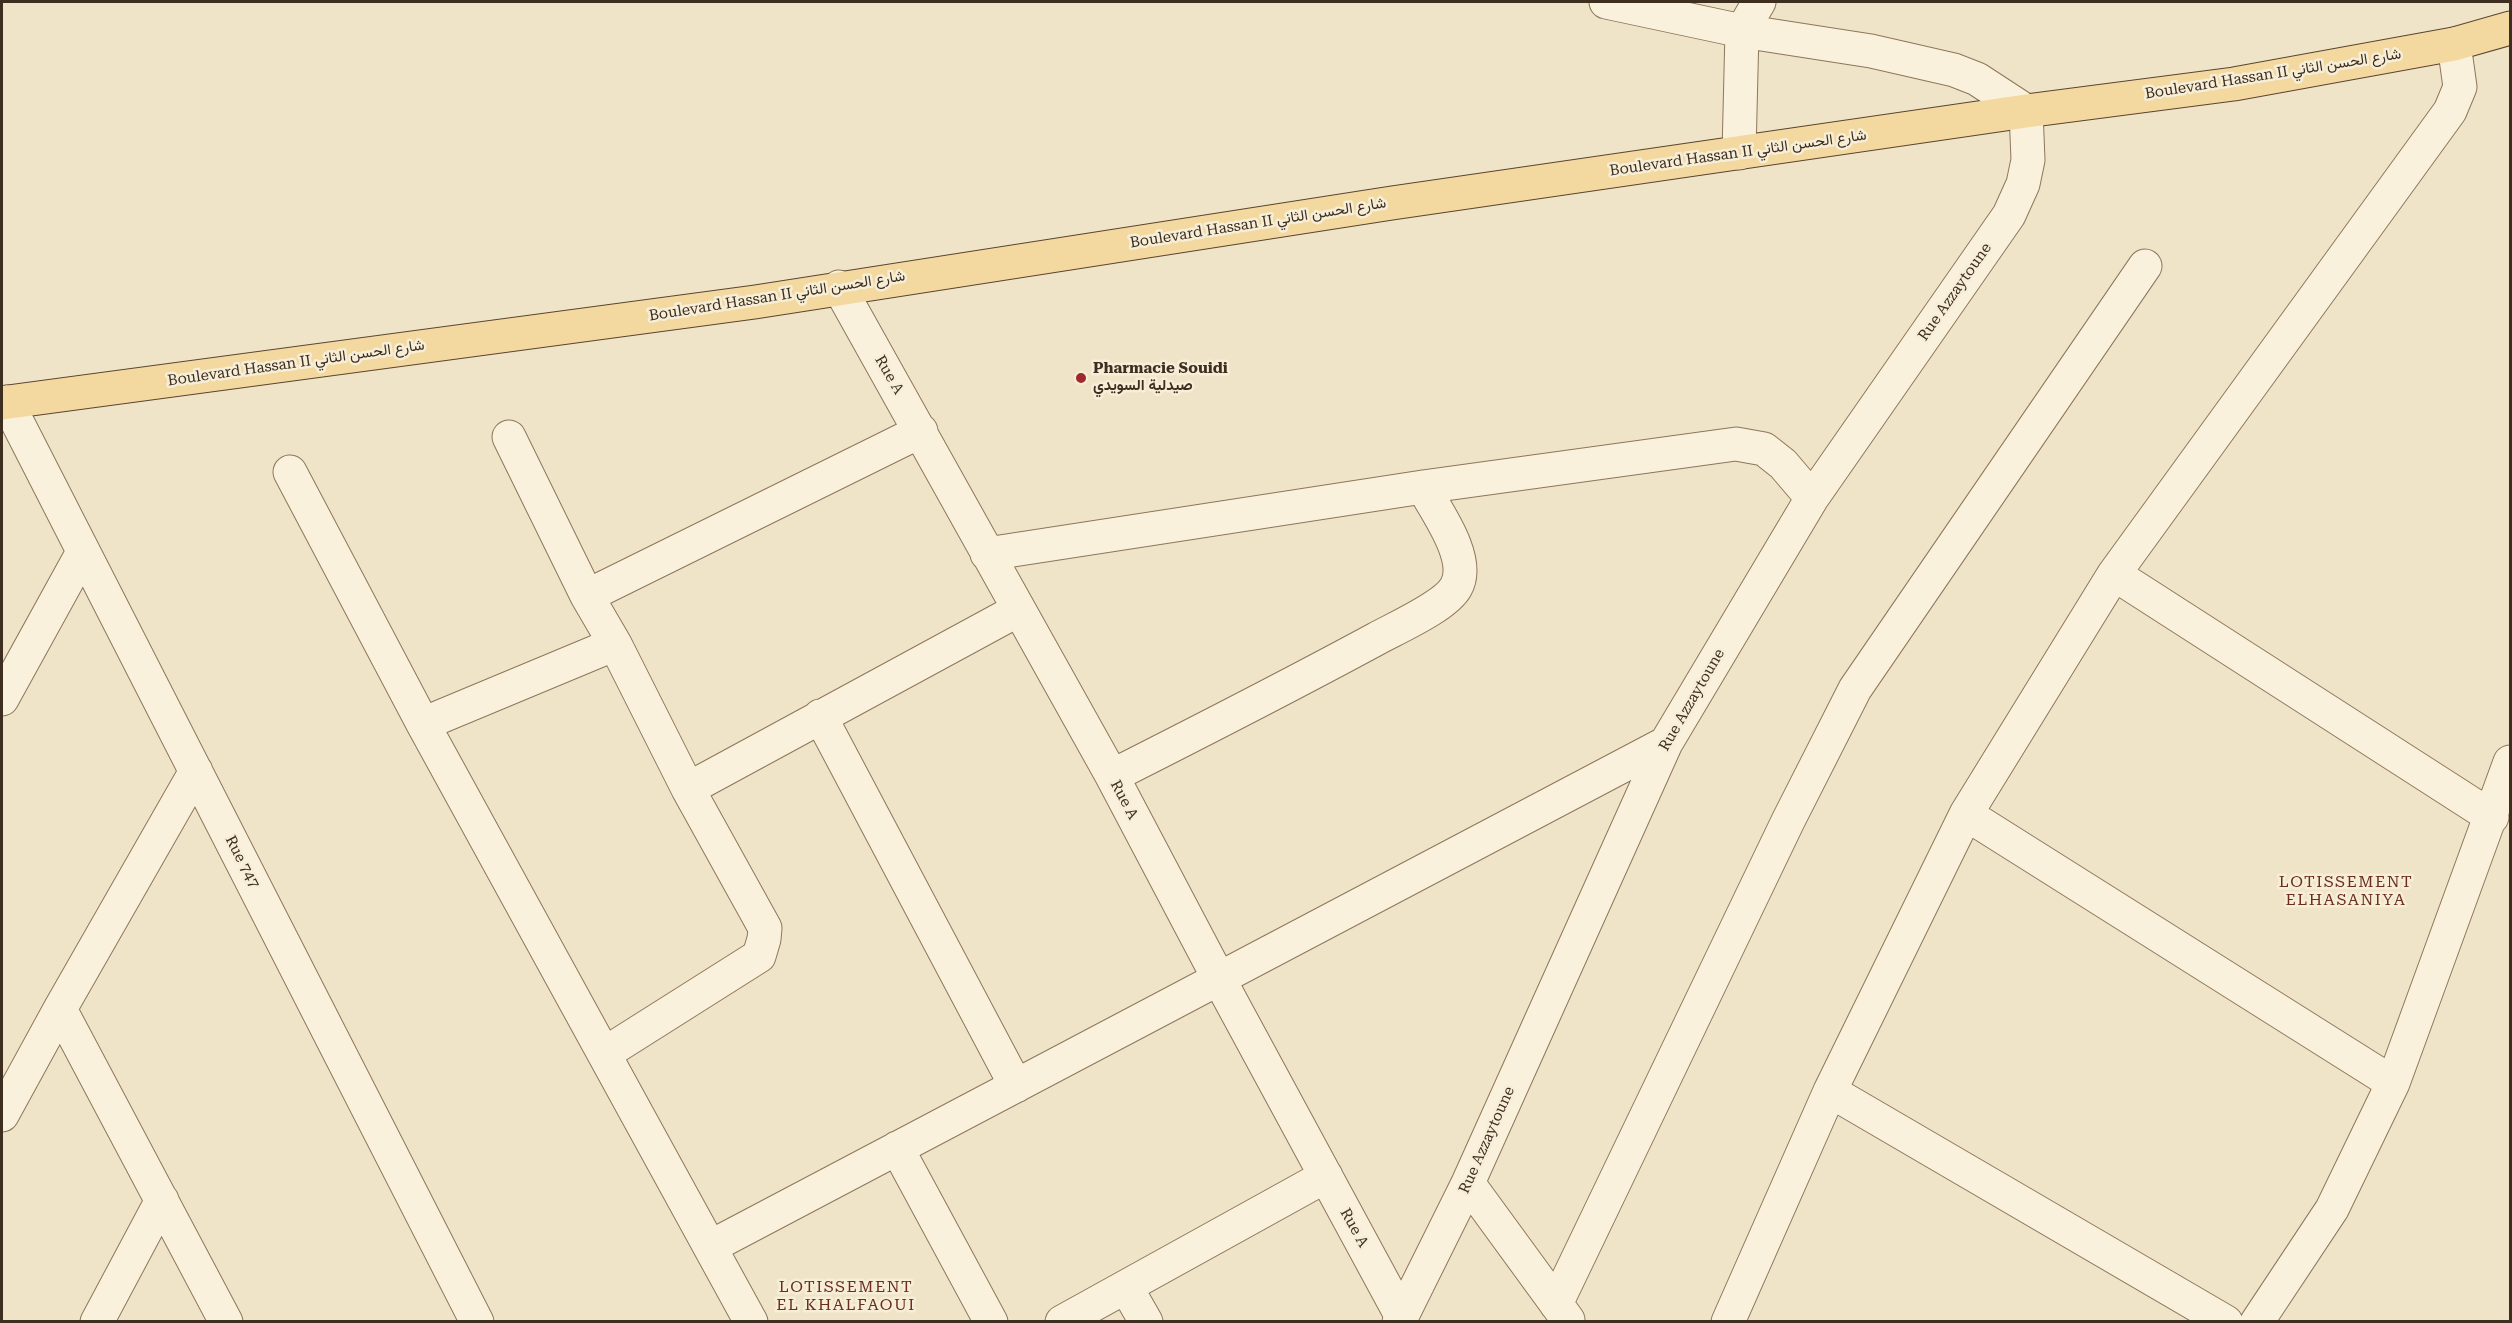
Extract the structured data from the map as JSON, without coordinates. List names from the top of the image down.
{
  "streets": {
    "main road": ["Boulevard Hassan II شارع الحسن الثاني"],
    "street": ["Rue Azzaytoune", "Rue A", "Rue 747"]
  },
  "crossings": [
    ["Boulevard Hassan II شارع الحسن الثاني", "Rue Azzaytoune"],
    ["Boulevard Hassan II شارع الحسن الثاني", "Rue A"],
    ["Boulevard Hassan II شارع الحسن الثاني", "Rue 747"],
    ["Rue Azzaytoune", "Rue A"]
  ],
  "districts": ["LOTISSEMENT ELHASANIYA", "LOTISSEMENT EL KHALFAOUI"],
  "places": ["Pharmacie Souidi صيدلية السويدي"]
}
